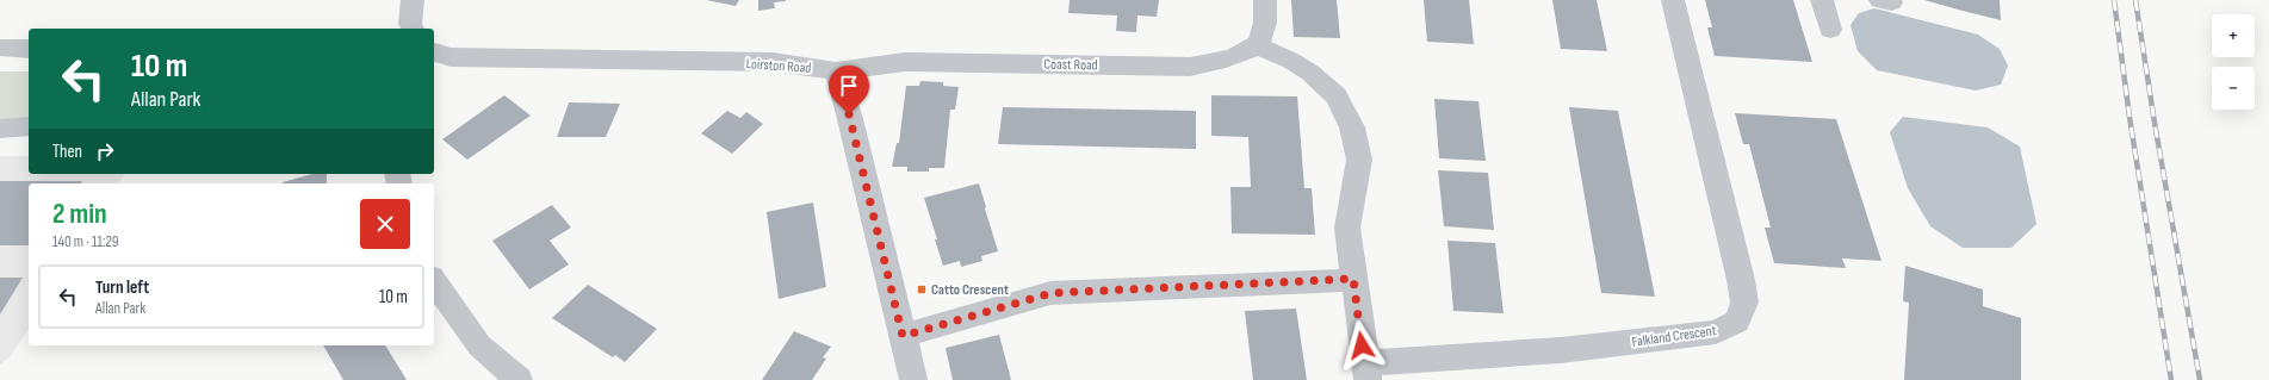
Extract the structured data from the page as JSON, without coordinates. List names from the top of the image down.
{
  "streets": {
    "street": ["Coast Road", "Loirston Road", "Falkland Crescent"]
  },
  "crossings": [
    ["Coast Road", "Loirston Road"]
  ],
  "places": {
    "transit": ["Catto Crescent"]
  },
  "page": {
    "map_buttons": ["+", "−"],
    "turn": ["10 m", "Allan Park"],
    "then": "Then",
    "heading": ["2 min", "140 m · 11:29"],
    "list": [
      {
        "name": "Turn left",
        "note": "Allan Park",
        "value": "10 m"
      }
    ]
  }
}
